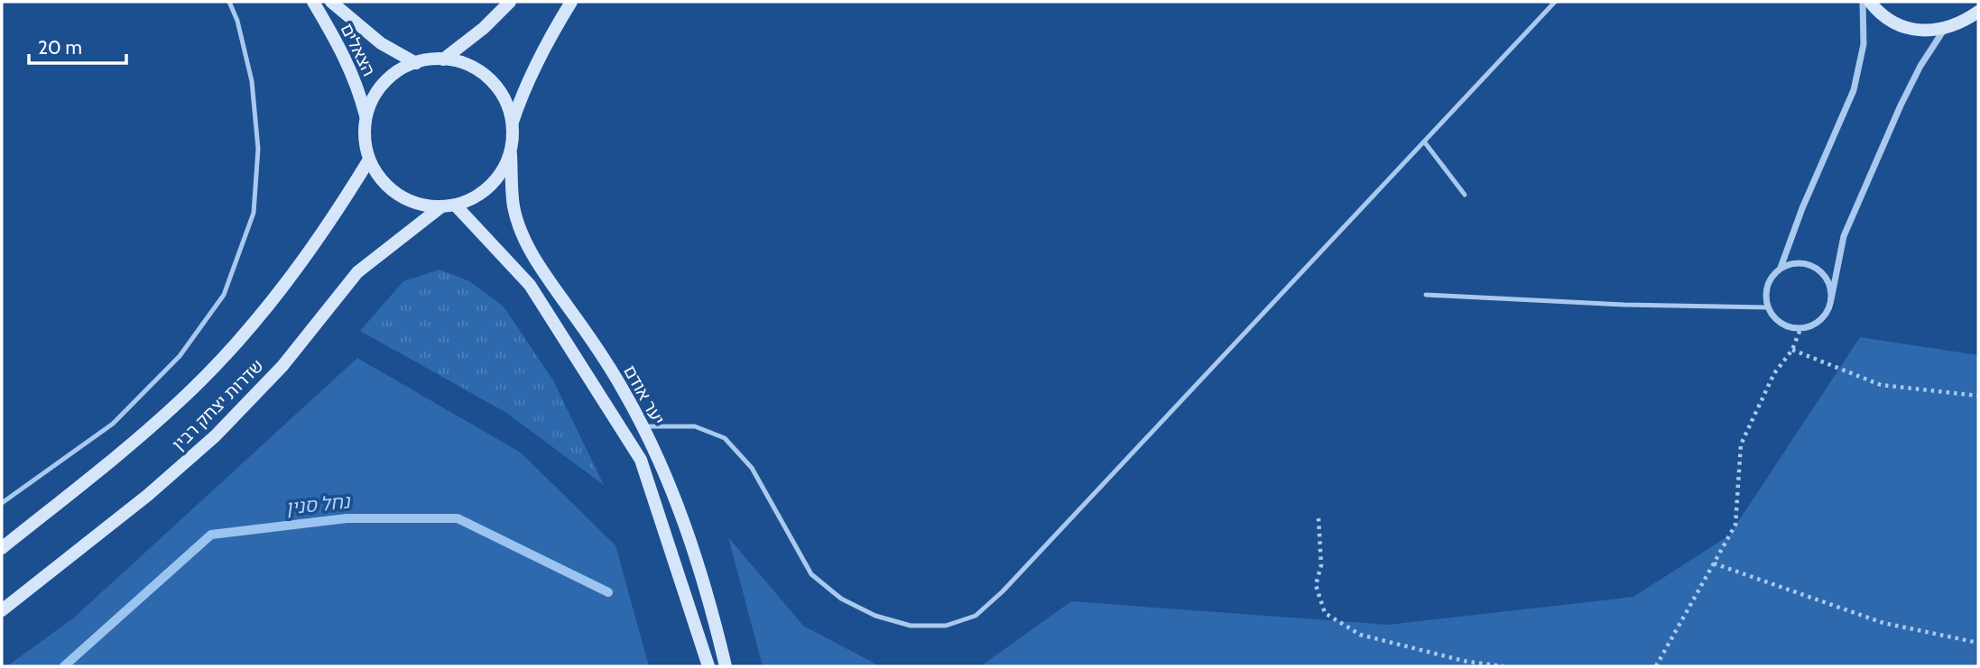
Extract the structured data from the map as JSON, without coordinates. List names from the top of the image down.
{
  "streets": {
    "main road": ["הצאלים", "יער אודם", "שדרות יצחק רבין"]
  },
  "crossings": [
    ["הצאלים", "יער אודם"],
    ["הצאלים", "שדרות יצחק רבין"],
    ["יער אודם", "שדרות יצחק רבין"]
  ],
  "water": ["נחל סנין"],
  "scale_bar": "20 m"
}
